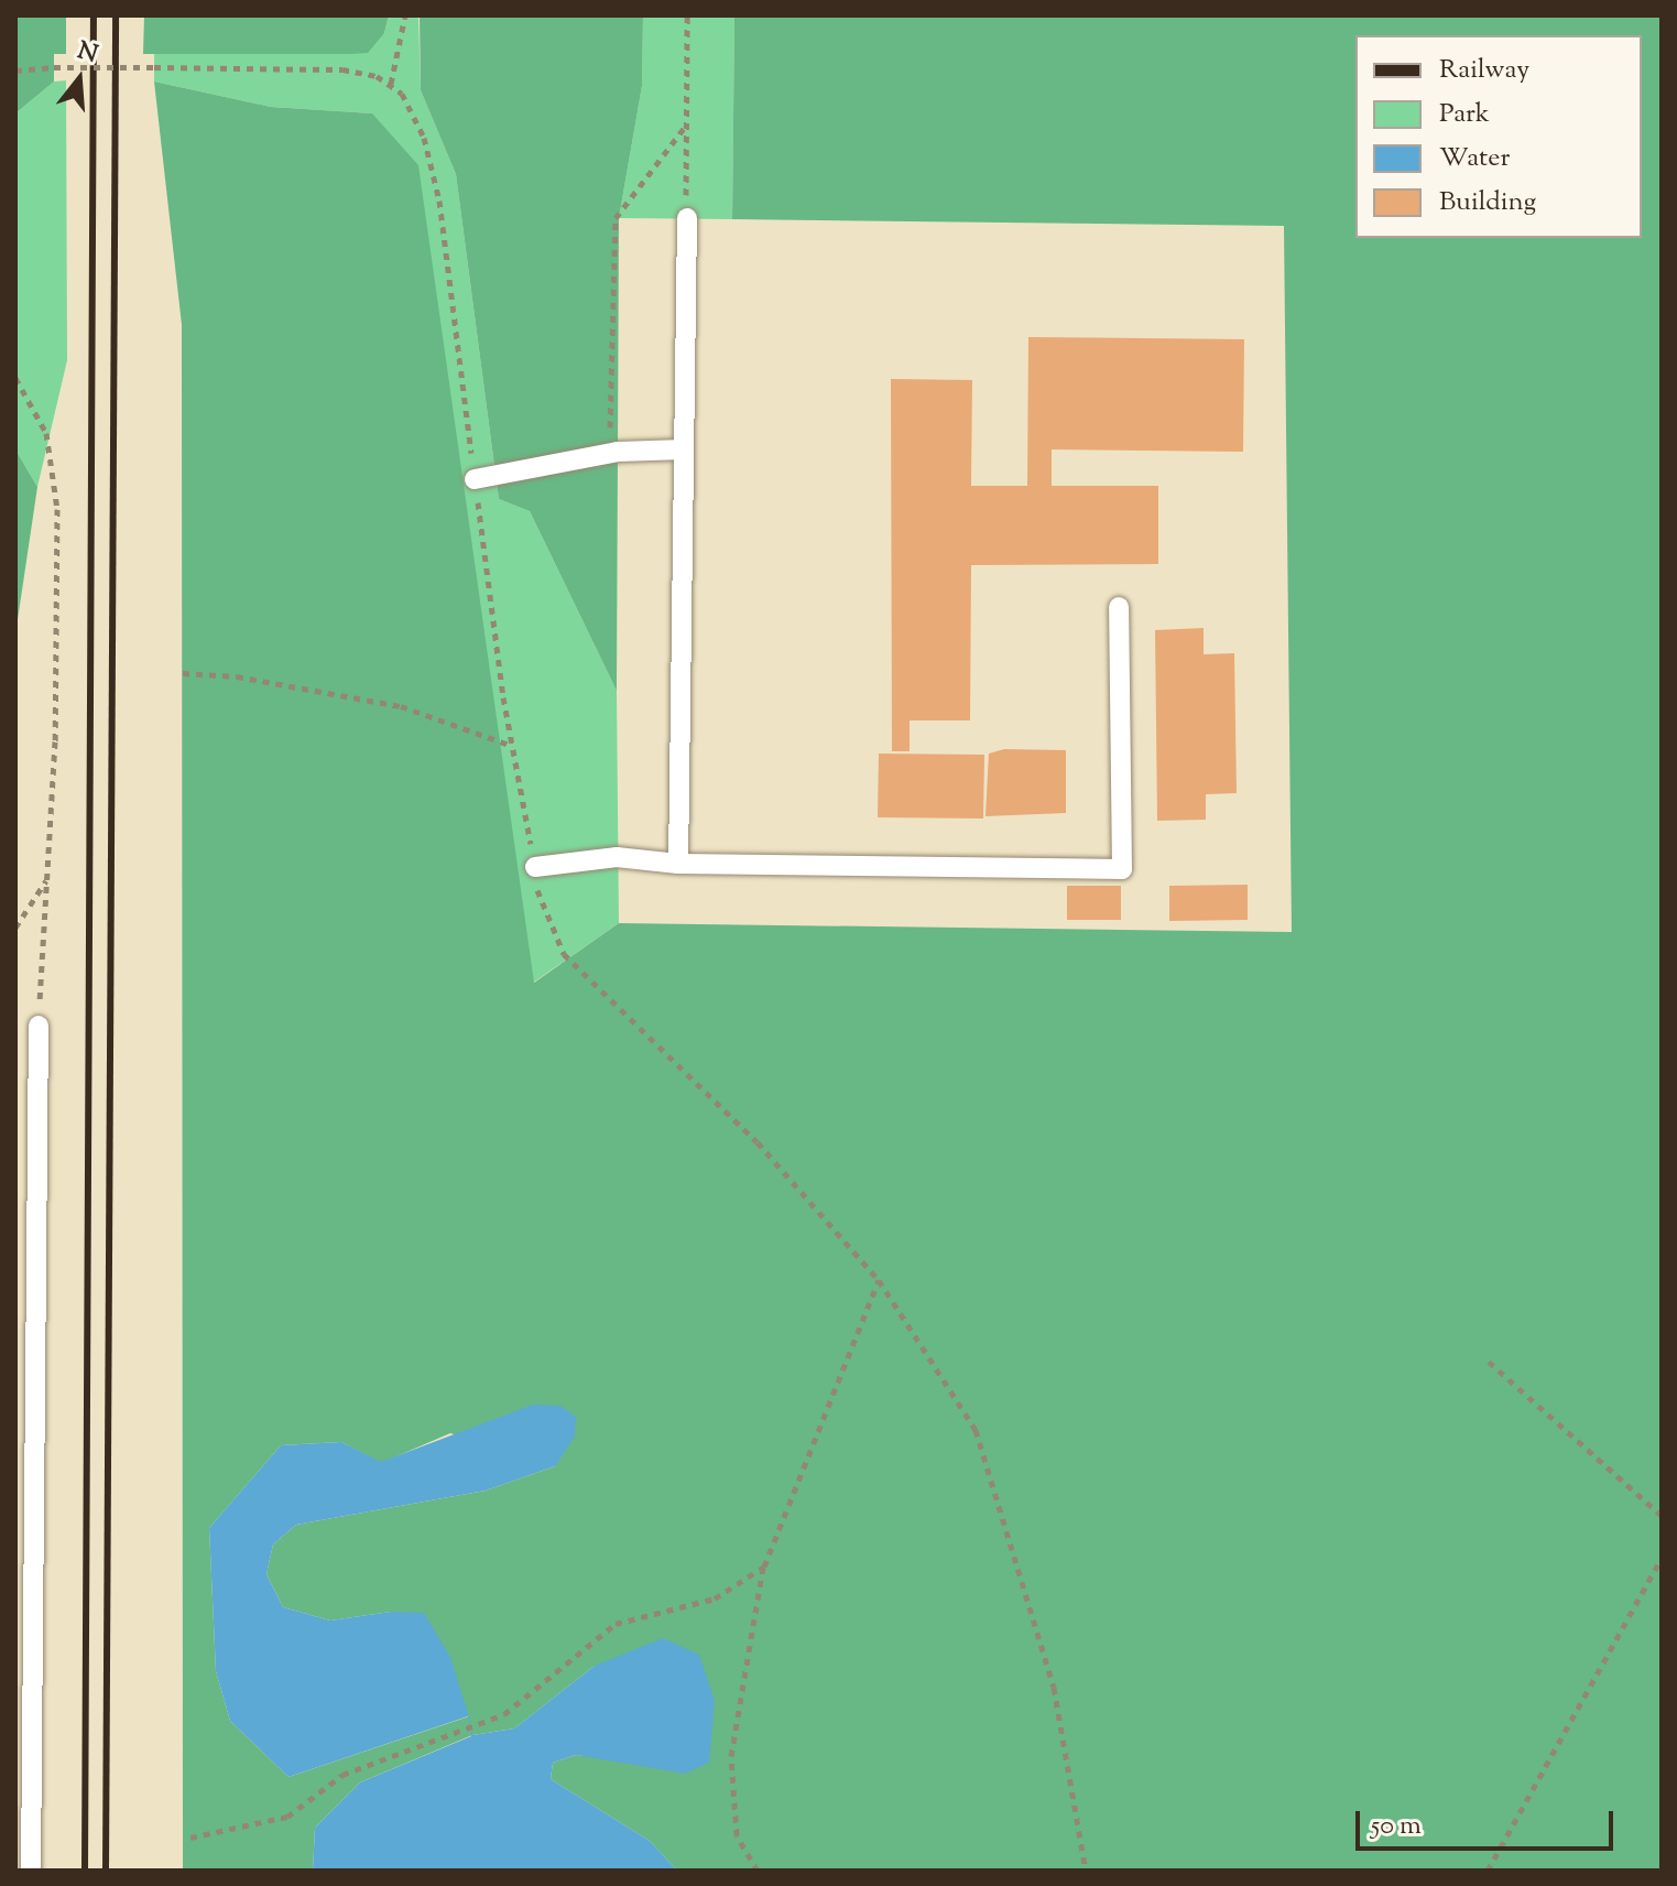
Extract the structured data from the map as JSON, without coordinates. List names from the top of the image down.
{
  "legend": [
    "Railway",
    "Park",
    "Water",
    "Building"
  ],
  "scale_bar": "50 m",
  "north": "top"
}
